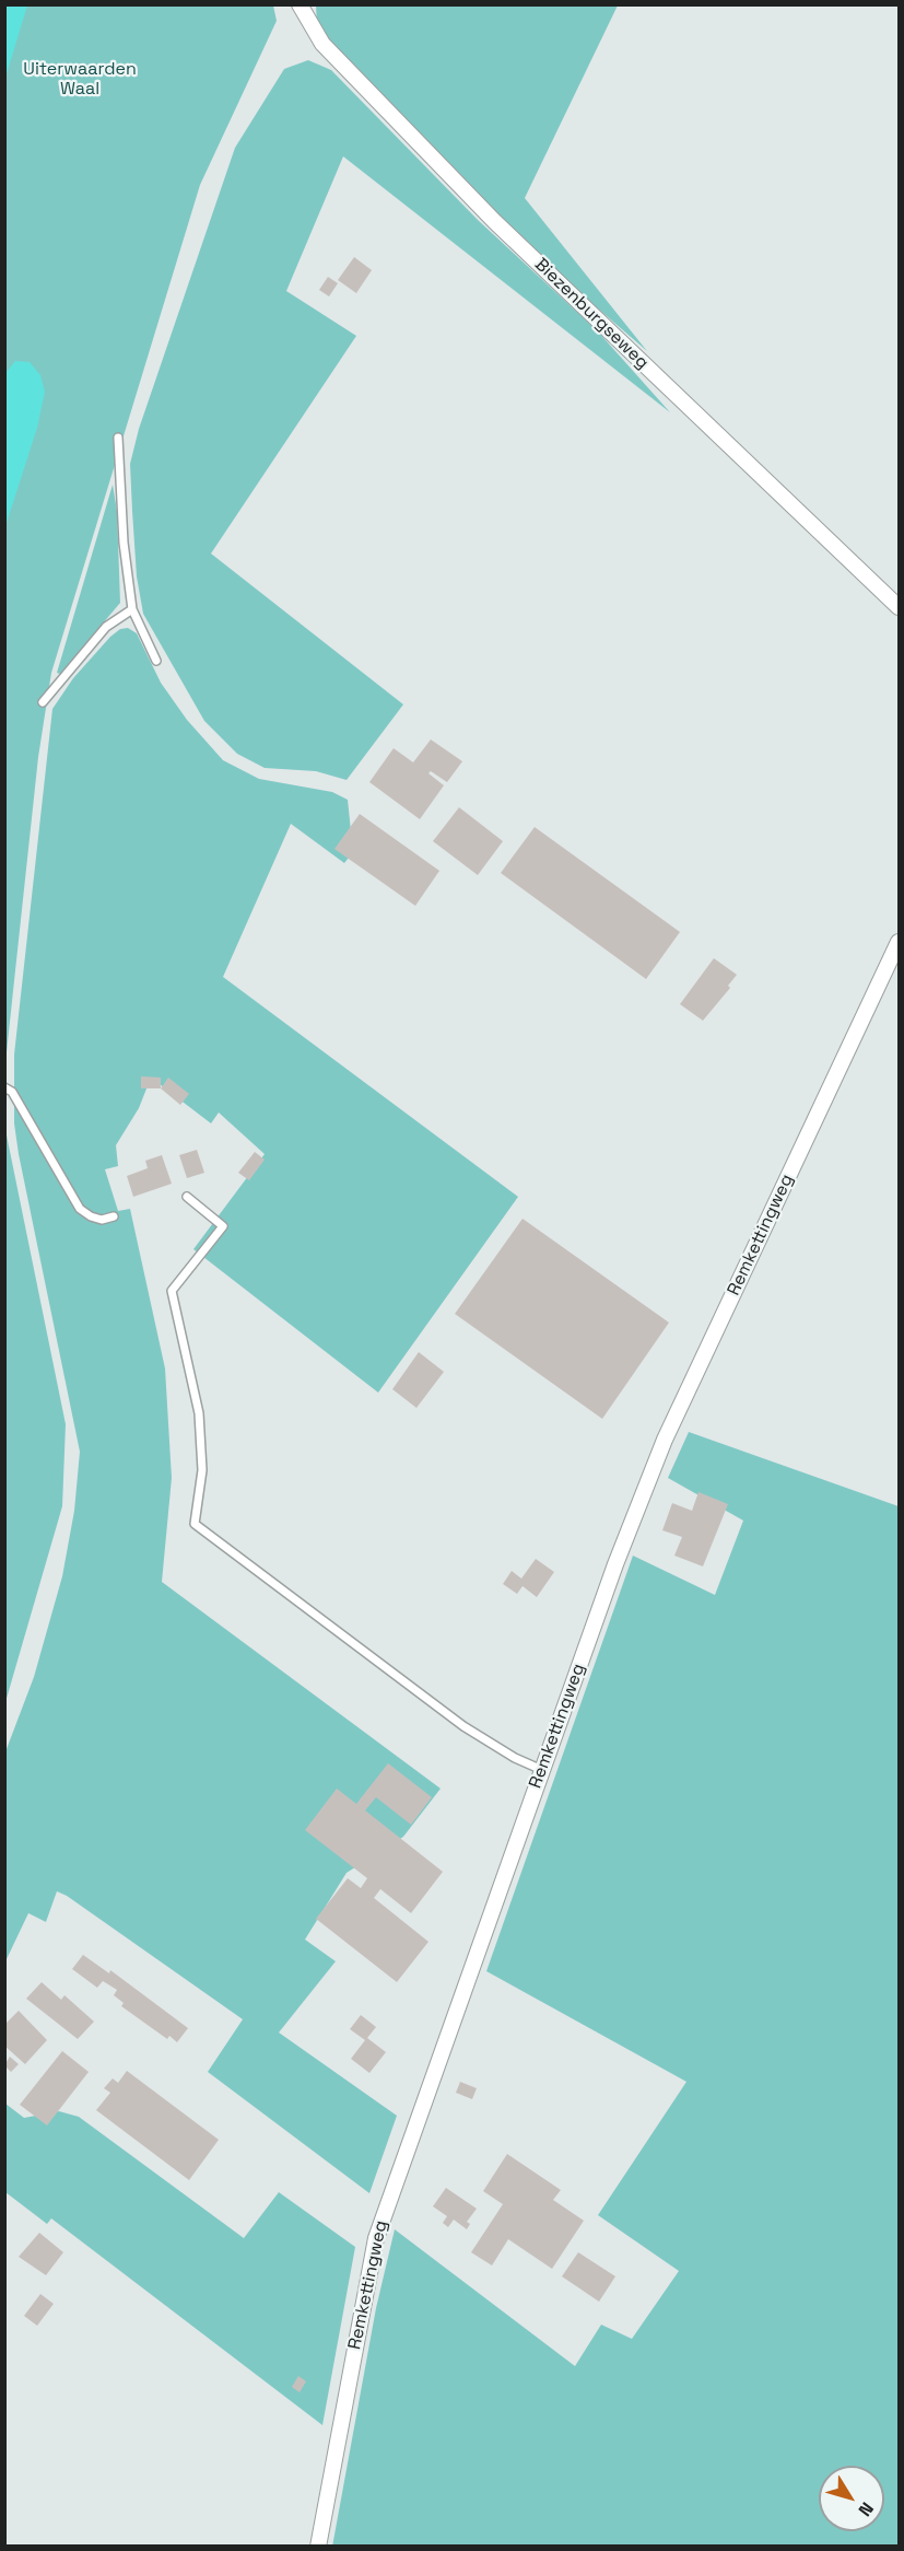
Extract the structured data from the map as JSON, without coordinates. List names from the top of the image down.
{
  "streets": {
    "street": ["Biezenburgseweg", "Remkettingweg"]
  },
  "parks": ["Uiterwaarden Waal"],
  "north": "bottom right"
}
